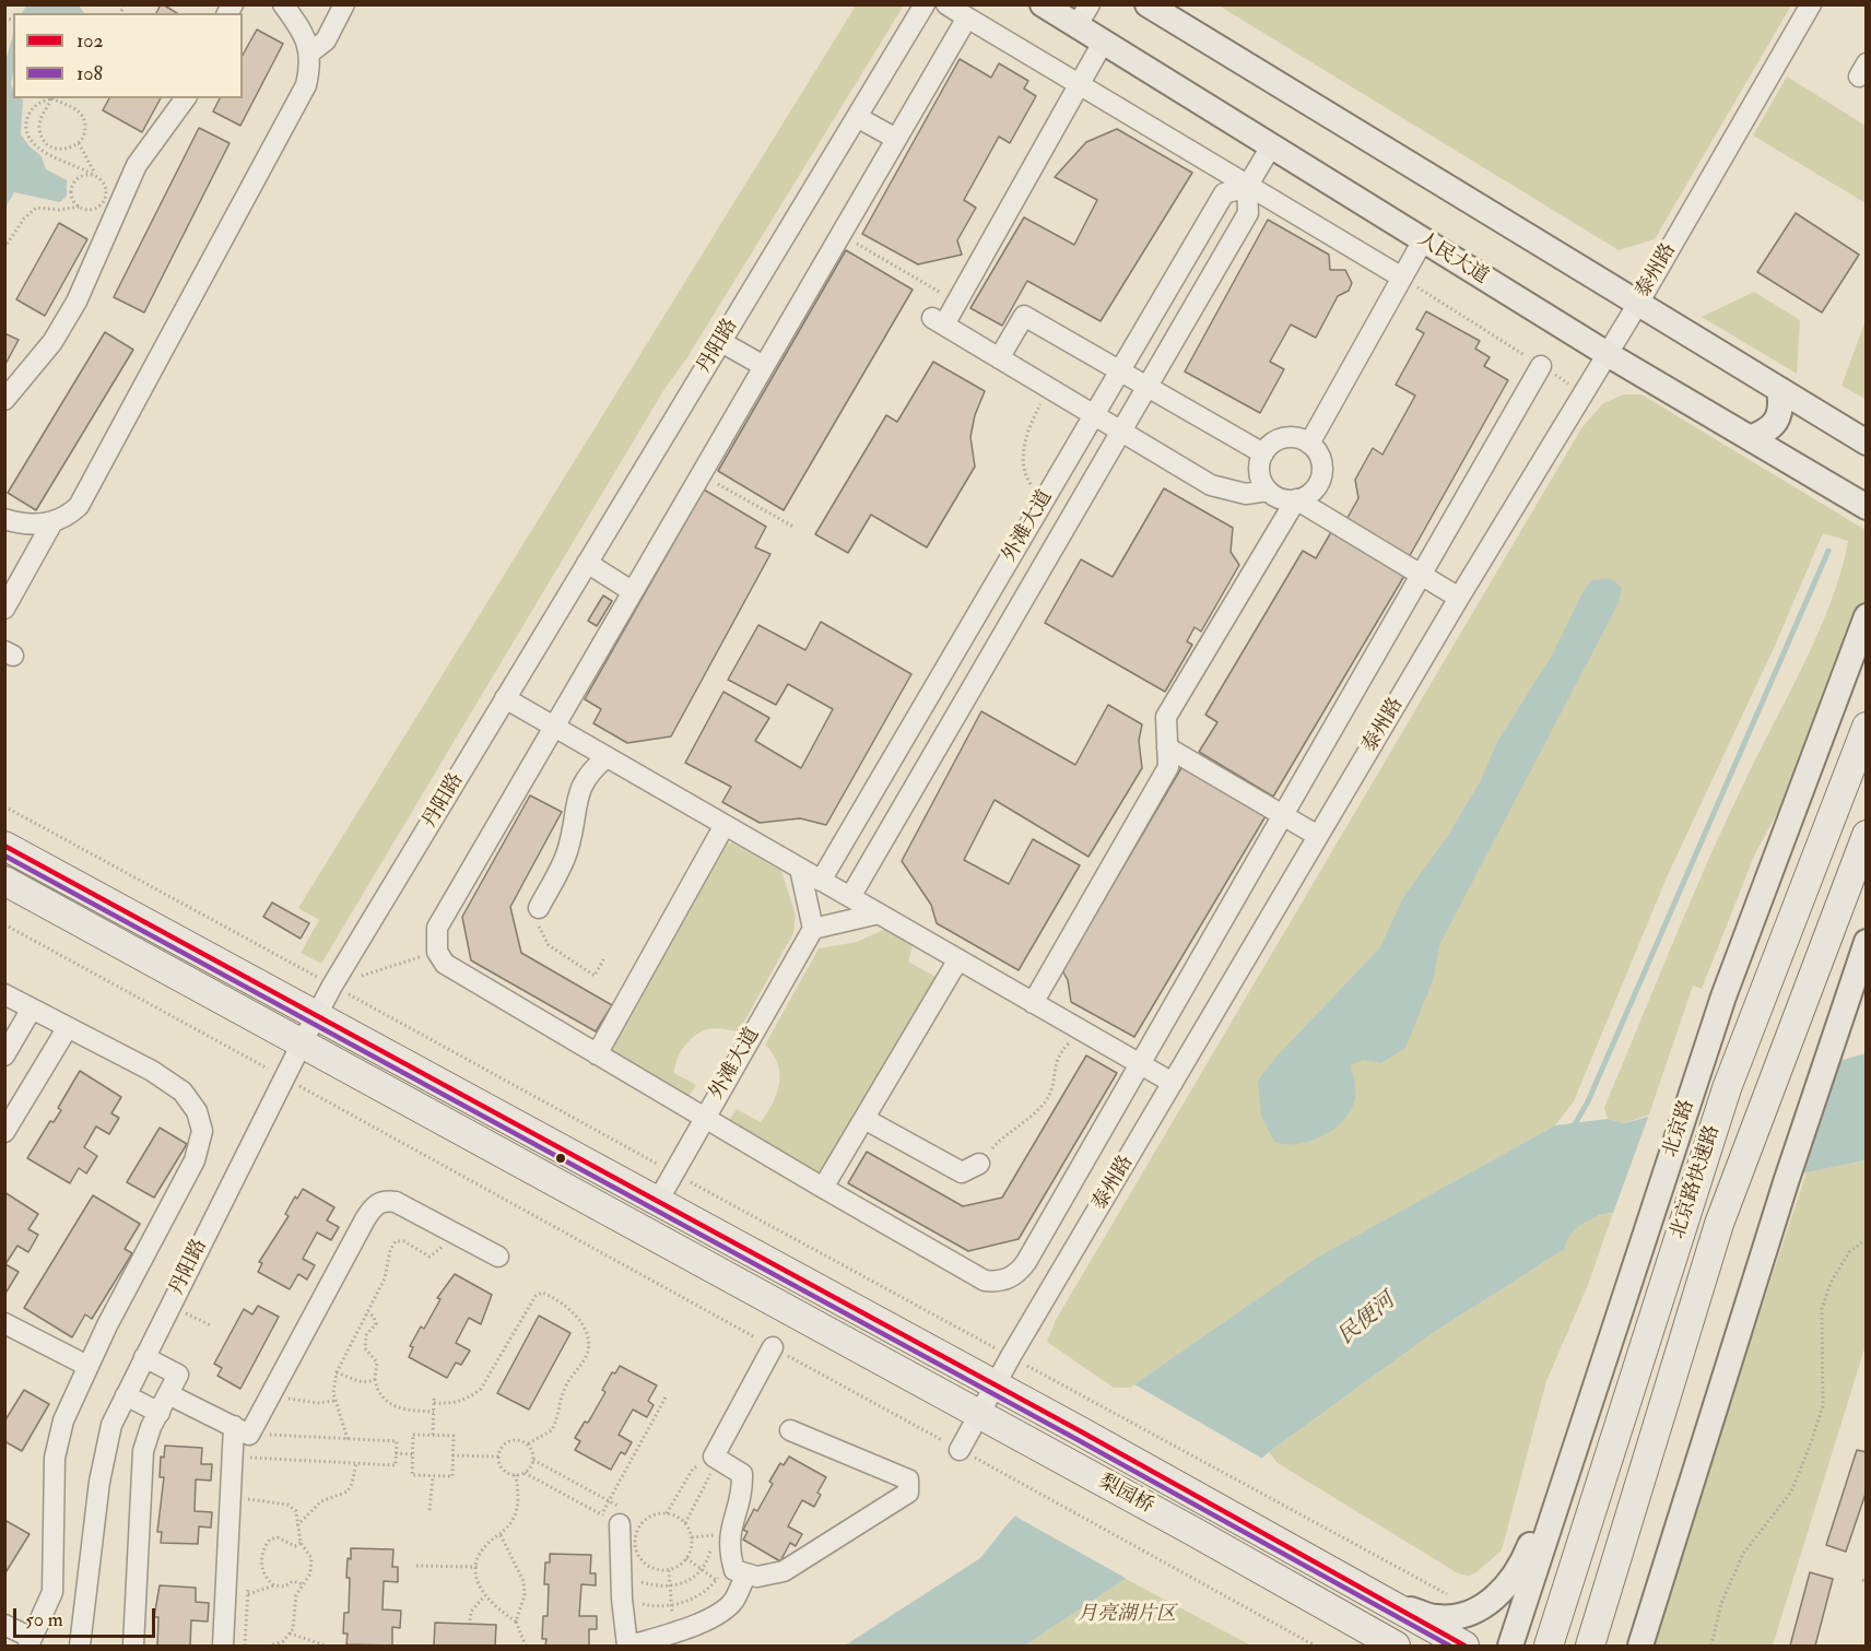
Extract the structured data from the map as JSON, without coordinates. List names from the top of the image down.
{
  "streets": {
    "highway": ["北京路快速路", "梨园桥"],
    "main road": ["人民大道", "北京路"],
    "street": ["泰州路", "丹阳路", "外滩大道"]
  },
  "crossings": [
    ["人民大道", "泰州路"],
    ["人民大道", "外滩大道"],
    ["泰州路", "梨园桥"],
    ["丹阳路", "梨园桥"],
    ["外滩大道", "梨园桥"]
  ],
  "water": ["民便河"],
  "parks": ["月亮湖片区"],
  "lines": ["transit line 102", "transit line 108"],
  "legend": ["102", "108"],
  "scale_bar": "50 m"
}
